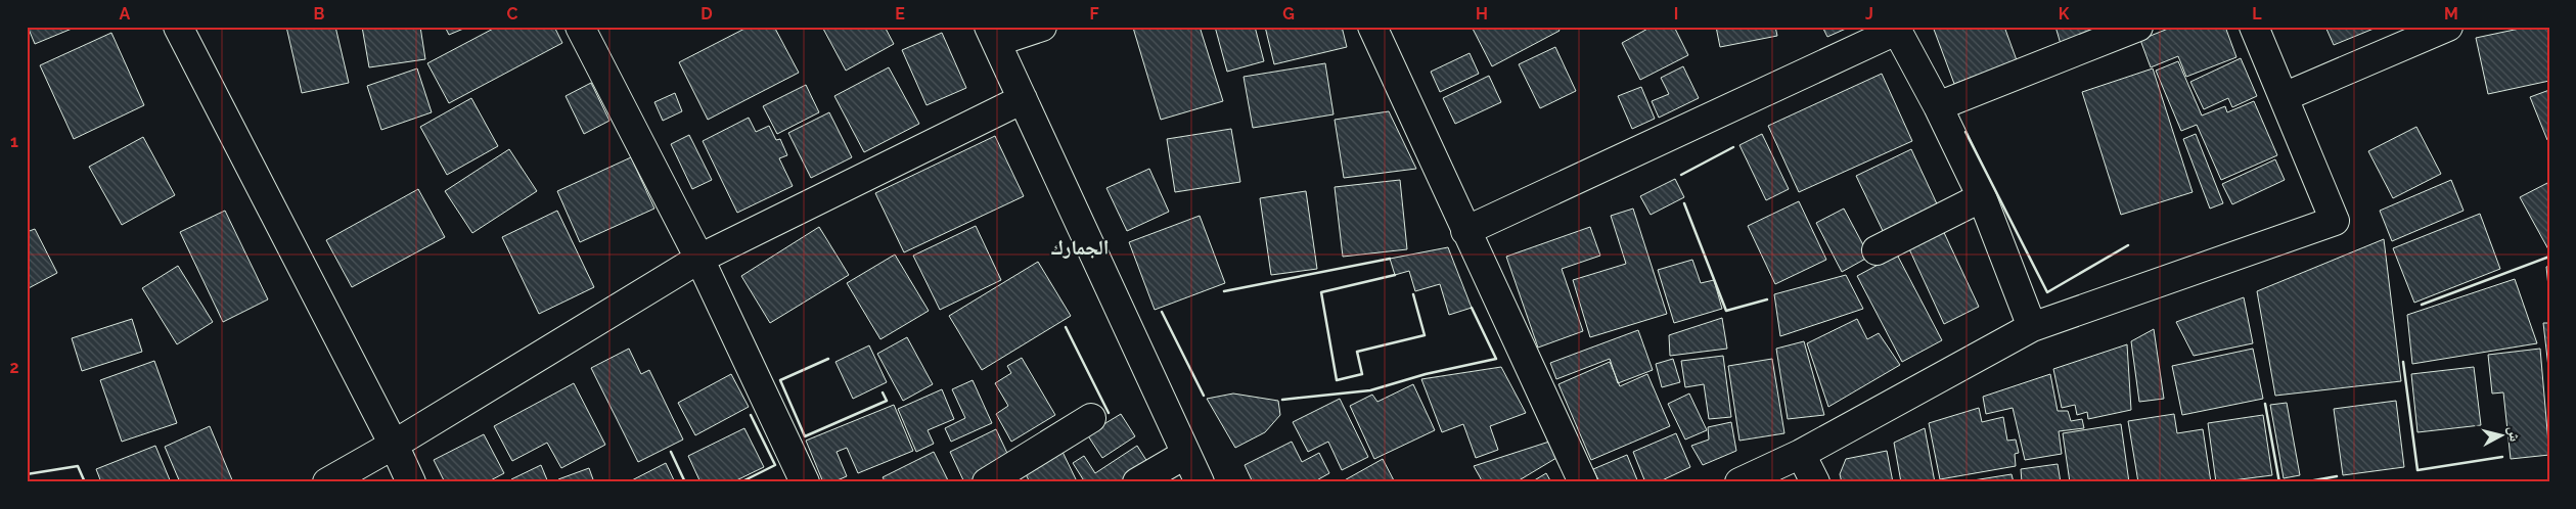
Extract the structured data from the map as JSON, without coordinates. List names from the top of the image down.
{
  "districts": ["الجمارك"],
  "north": "right",
  "grid": {
    "columns": [
      "A",
      "B",
      "C",
      "D",
      "E",
      "F",
      "G",
      "H",
      "I",
      "J",
      "K",
      "L",
      "M"
    ],
    "rows": ["1", "2"]
  }
}
